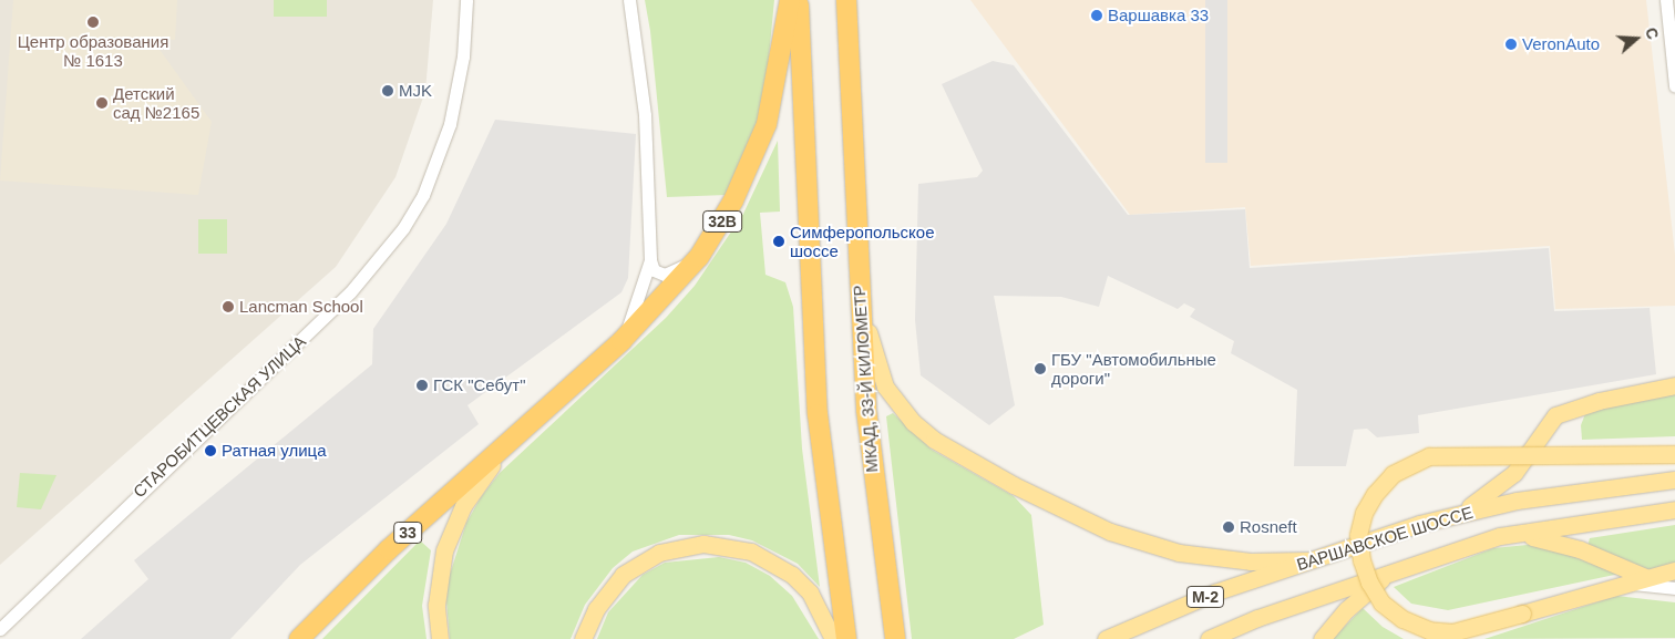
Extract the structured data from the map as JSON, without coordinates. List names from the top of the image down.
{
  "streets": {
    "highway": ["32B", "МКАД, 33-Й КИЛОМЕТР", "33"],
    "main road": ["ВАРШАВСКОЕ ШОССЕ", "М-2"],
    "street": ["СТАРОБИТЦЕВСКАЯ УЛИЦА"]
  },
  "crossings": [
    ["32B", "33"]
  ],
  "places": [
    "Варшавка 33",
    "Центр образования № 1613",
    "VeronAuto",
    "MJK",
    "Детский сад №2165",
    "Симферопольское шоссе",
    "Lancman School",
    "ГБУ \"Автомобильные дороги\"",
    "ГСК \"Себут\"",
    "Ратная улица",
    "Rosneft"
  ],
  "north": "right"
}
